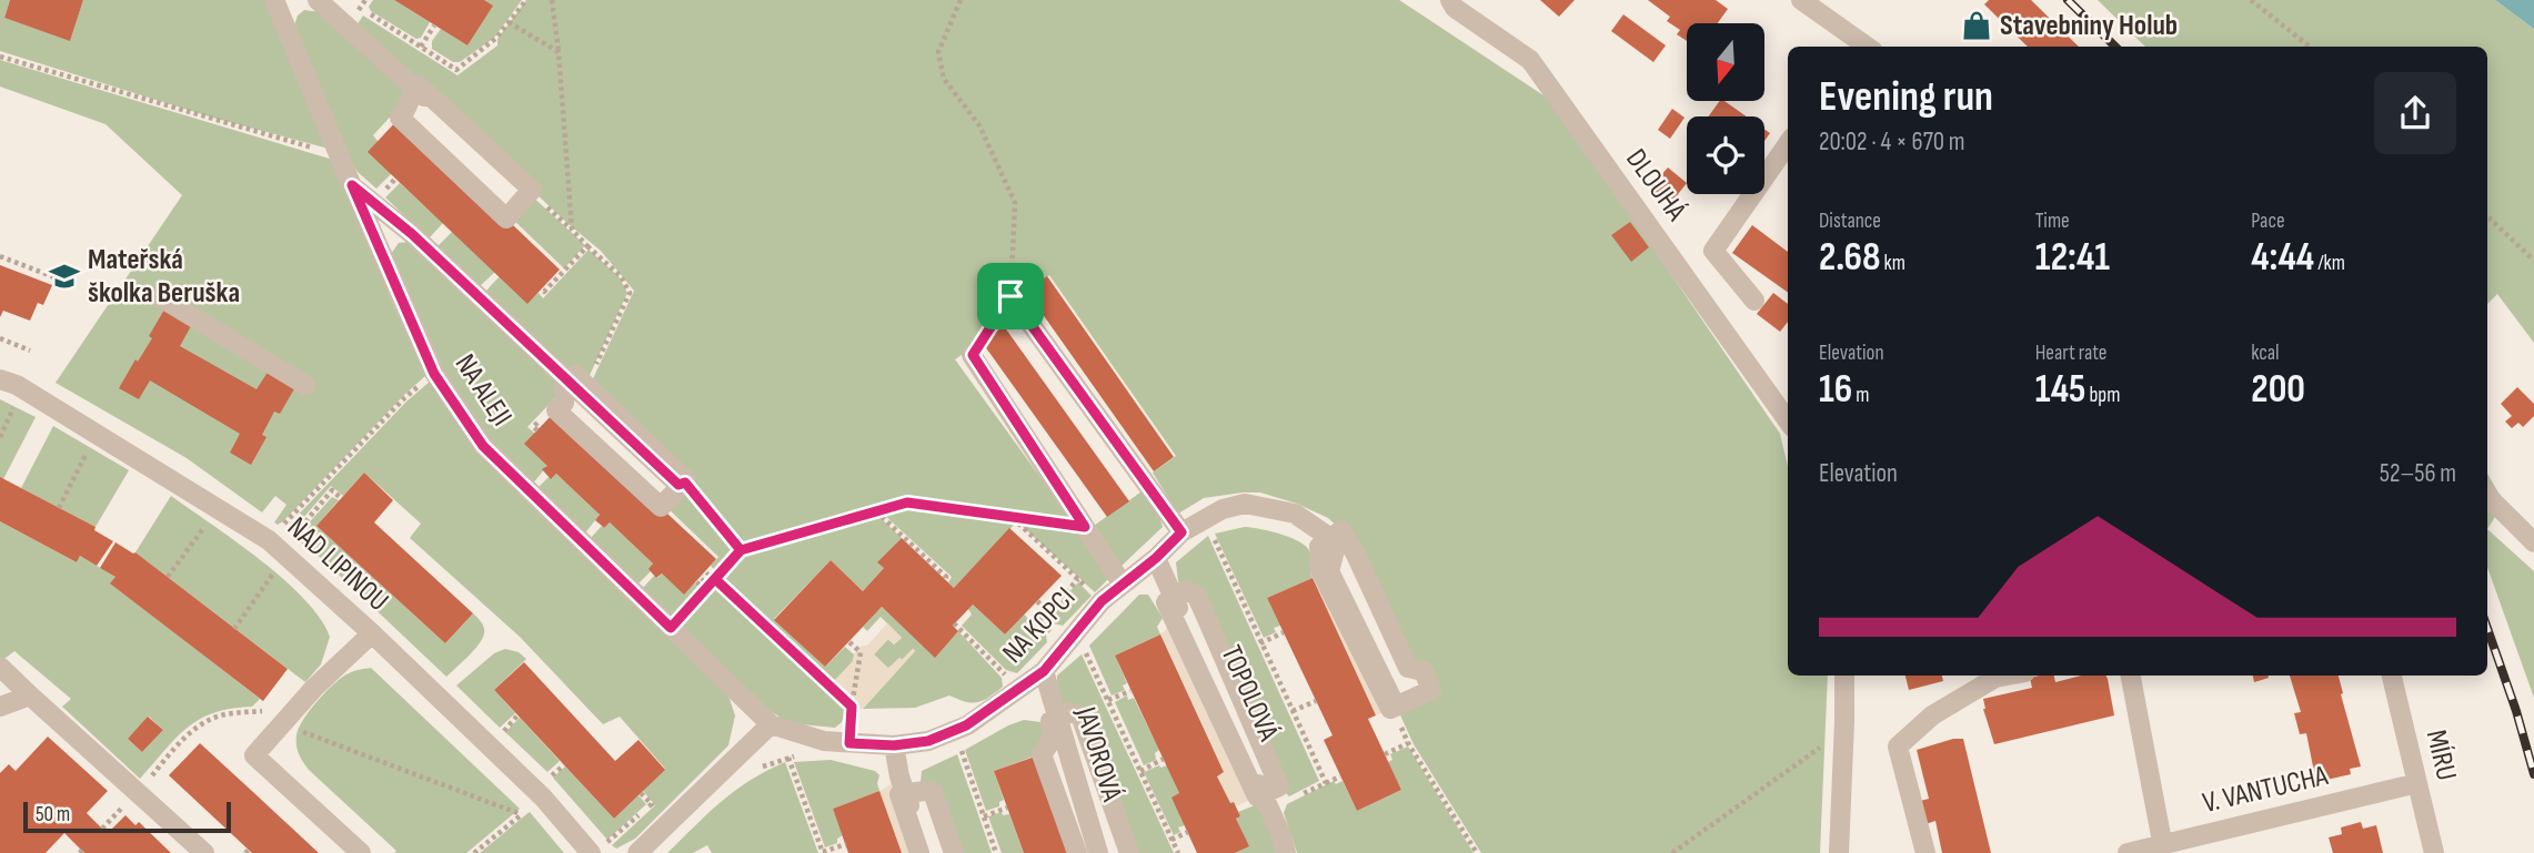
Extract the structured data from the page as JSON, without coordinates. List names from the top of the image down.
{
  "streets": {
    "street": [
      "DLOUHÁ",
      "NA ALEJI",
      "NAD LIPINOU",
      "NA KOPCI",
      "TOPOLOVÁ",
      "JAVOROVÁ",
      "MÍRU",
      "V. VANTUCHA"
    ]
  },
  "crossings": [
    ["NA ALEJI", "NA KOPCI"],
    ["NA KOPCI", "TOPOLOVÁ"],
    ["NA KOPCI", "JAVOROVÁ"],
    ["MÍRU", "V. VANTUCHA"]
  ],
  "places": {
    "shop": ["Stavebniny Holub"],
    "school or university": ["Mateřská školka Beruška"]
  },
  "scale_bar": "50 m",
  "north": "bottom",
  "page": {
    "heading": ["Evening run", "20:02 · 4 × 670 m"],
    "stats": [
      ["Distance", "2.68 km"],
      ["Time", "12:41"],
      ["Pace", "4:44 /km"],
      ["Elevation", "16 m"],
      ["Heart rate", "145 bpm"],
      ["kcal", "200"]
    ],
    "chart": ["Elevation", "52–56 m"],
    "scale": "50 m"
  }
}
